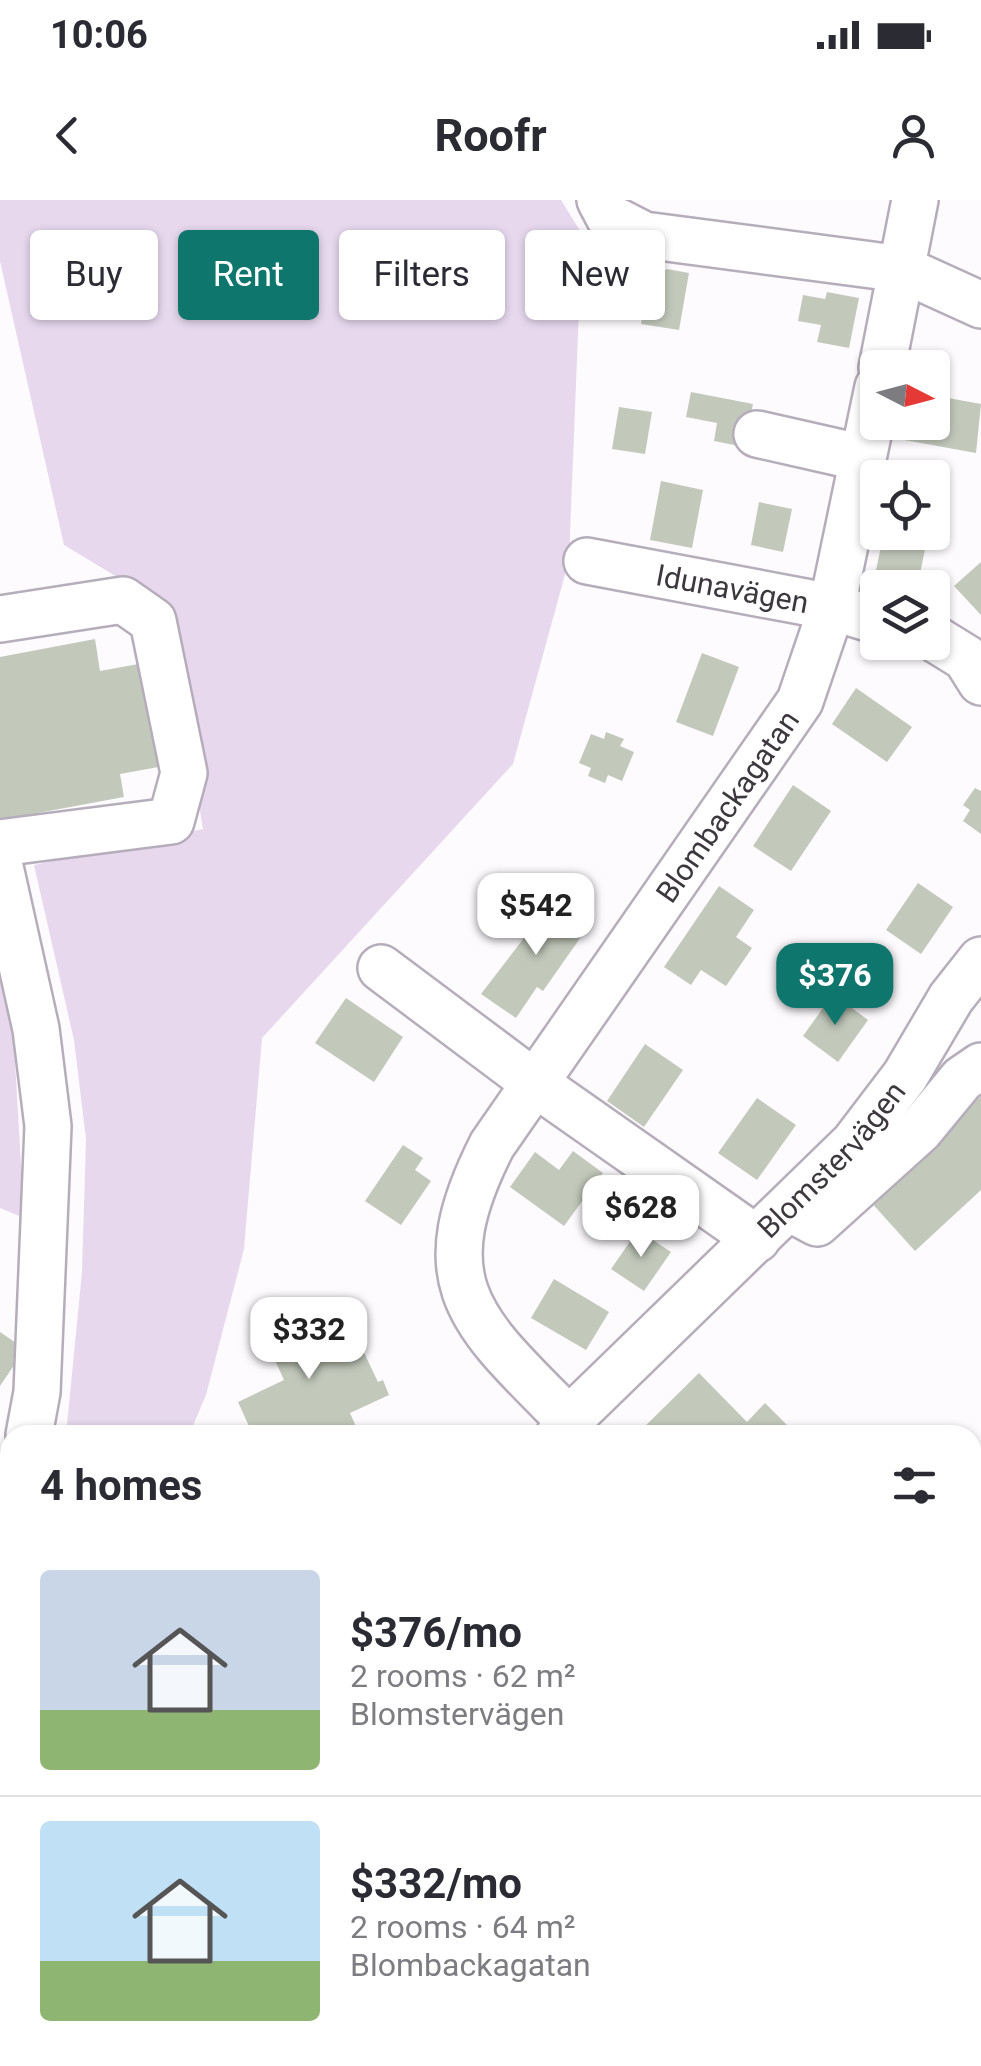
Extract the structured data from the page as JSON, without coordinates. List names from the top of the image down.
{
  "streets": {
    "street": ["Idunavägen", "Blombackagatan", "Blomstervägen"]
  },
  "crossings": [
    ["Idunavägen", "Blombackagatan"]
  ],
  "north": "right",
  "page": {
    "status": "10:06",
    "header": "Roofr",
    "chip": [
      "Buy",
      "Rent",
      "Filters",
      "New"
    ],
    "price": [
      "$542",
      "$376",
      "$628",
      "$332"
    ],
    "heading": "4 homes",
    "list": [
      {
        "name": "$376/mo",
        "note": "2 rooms · 62 m² · Blomstervägen"
      },
      {
        "name": "$332/mo",
        "note": "2 rooms · 64 m² · Blombackagatan"
      }
    ]
  }
}
